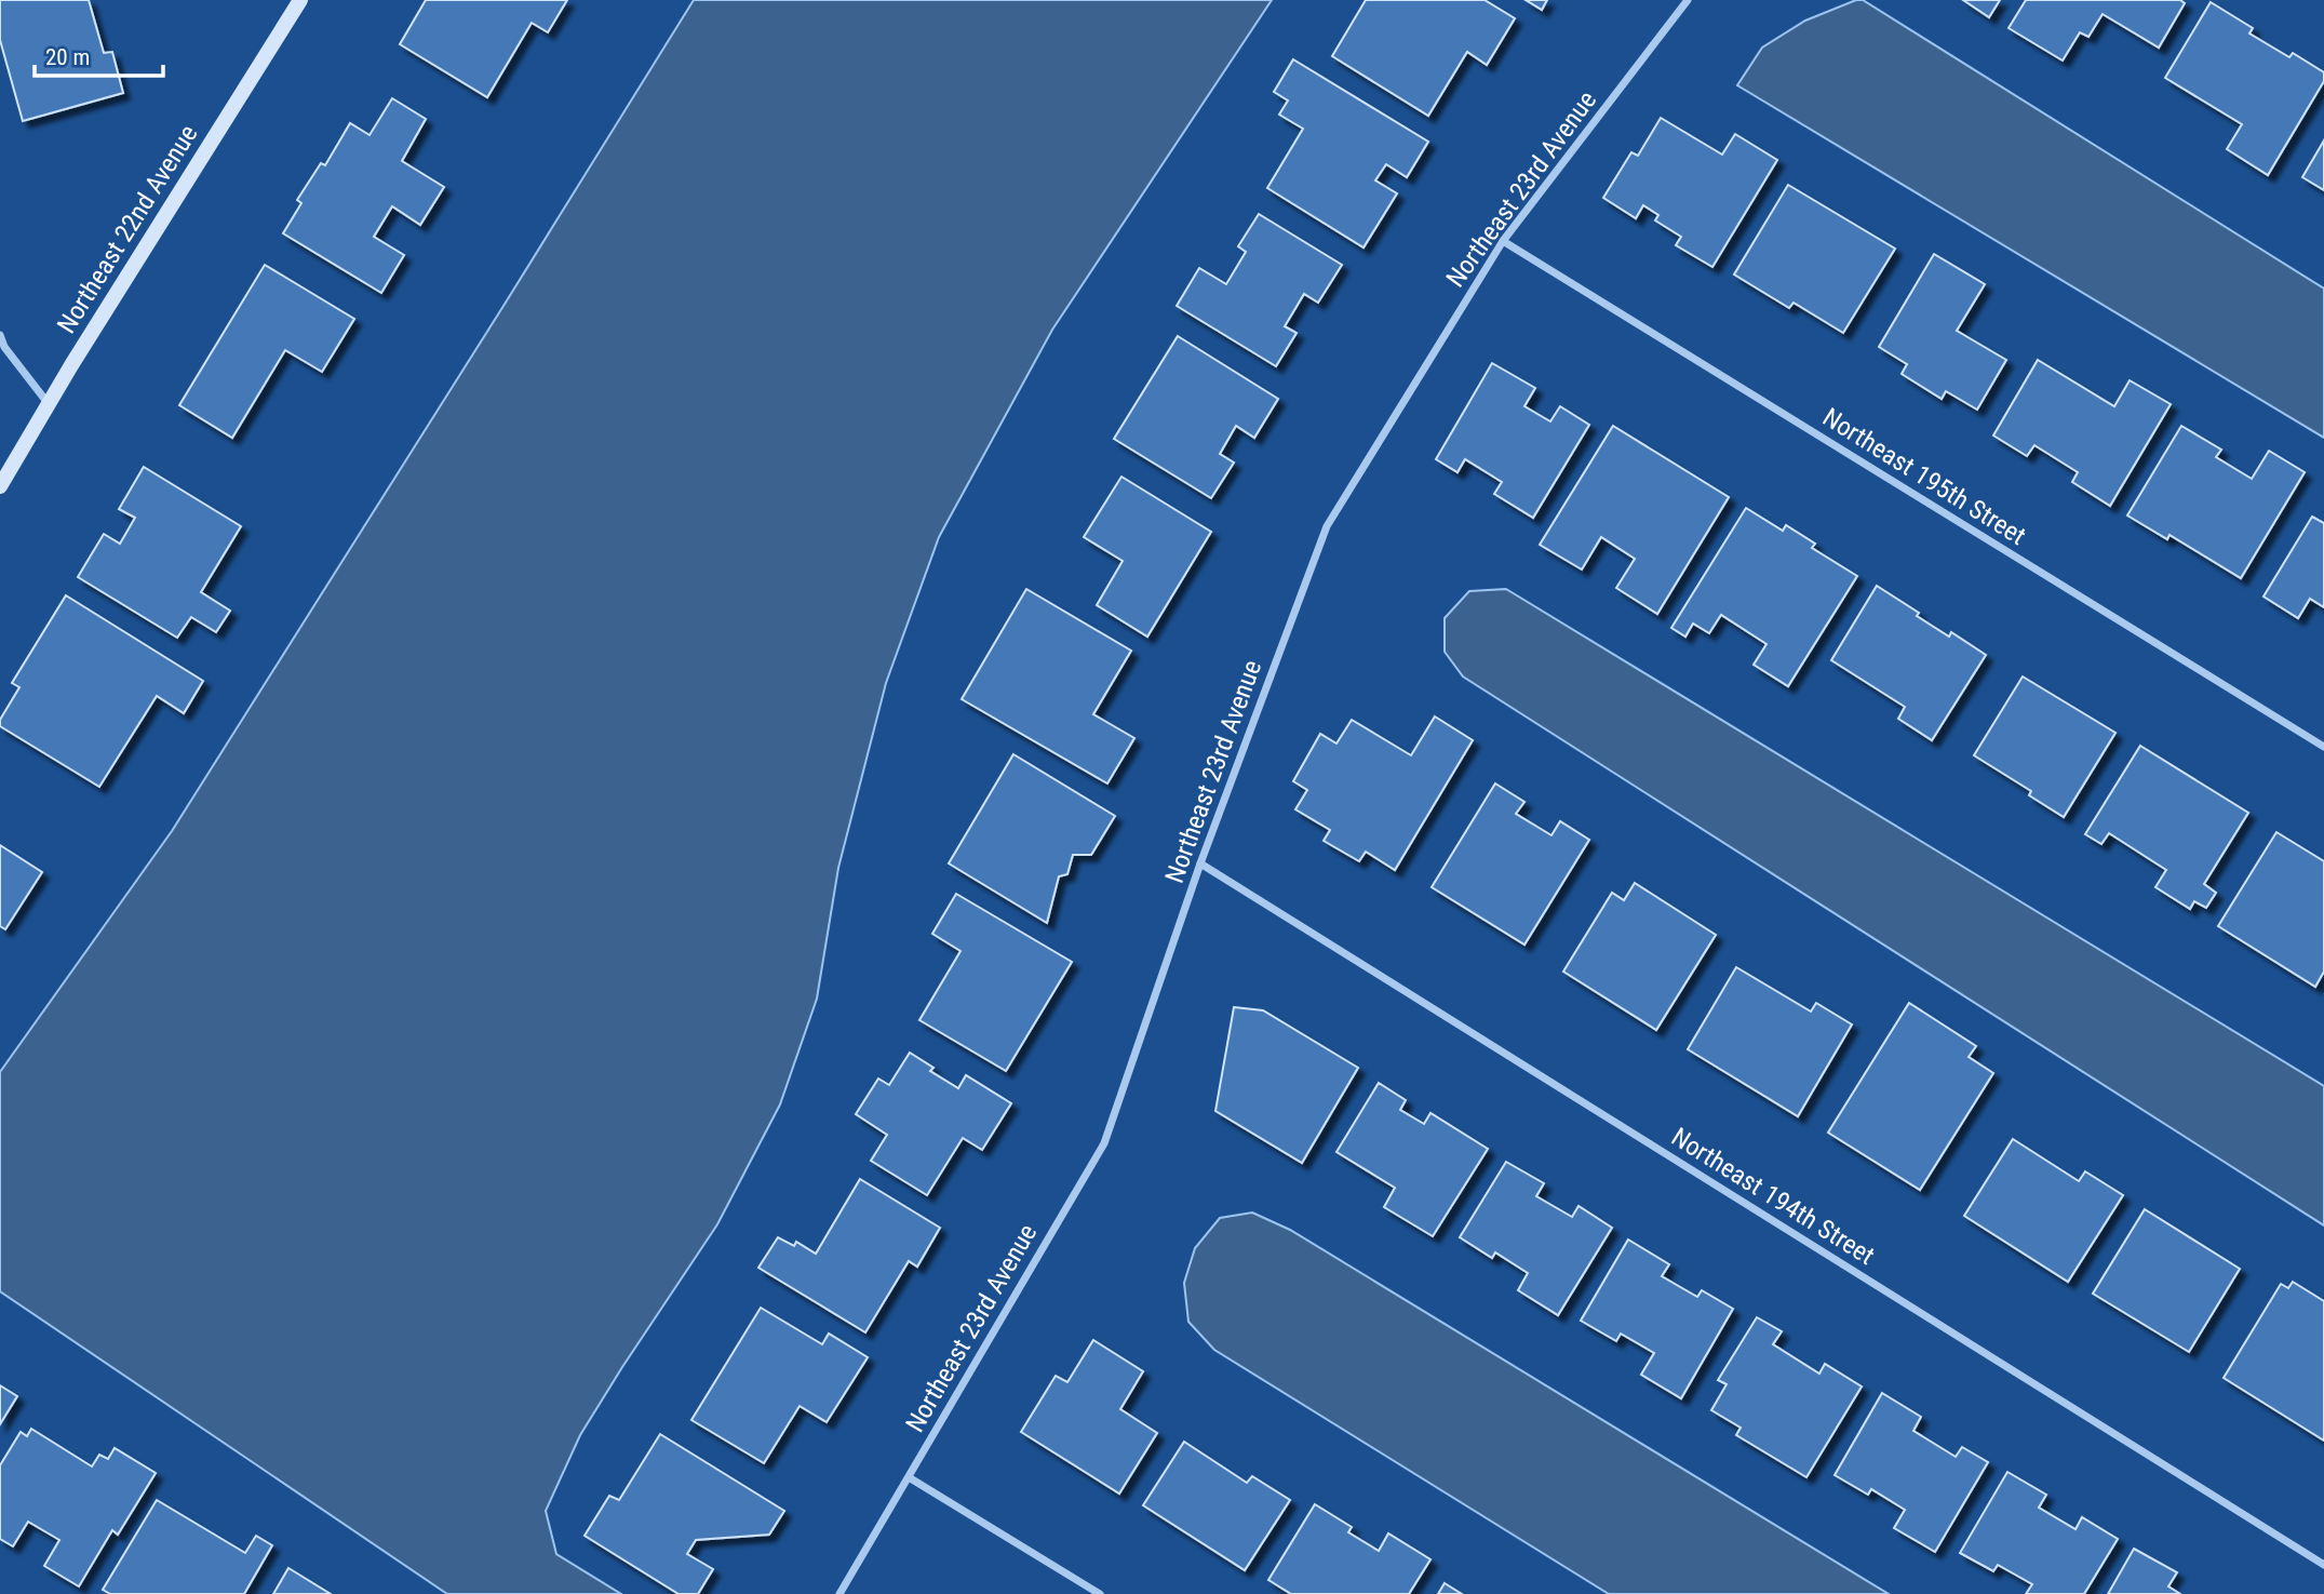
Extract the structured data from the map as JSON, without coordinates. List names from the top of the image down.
{
  "streets": {
    "street": [
      "Northeast 23rd Avenue",
      "Northeast 22nd Avenue",
      "Northeast 195th Street",
      "Northeast 194th Street"
    ]
  },
  "crossings": [
    ["Northeast 23rd Avenue", "Northeast 195th Street"],
    ["Northeast 23rd Avenue", "Northeast 194th Street"]
  ],
  "scale_bar": "20 m"
}
